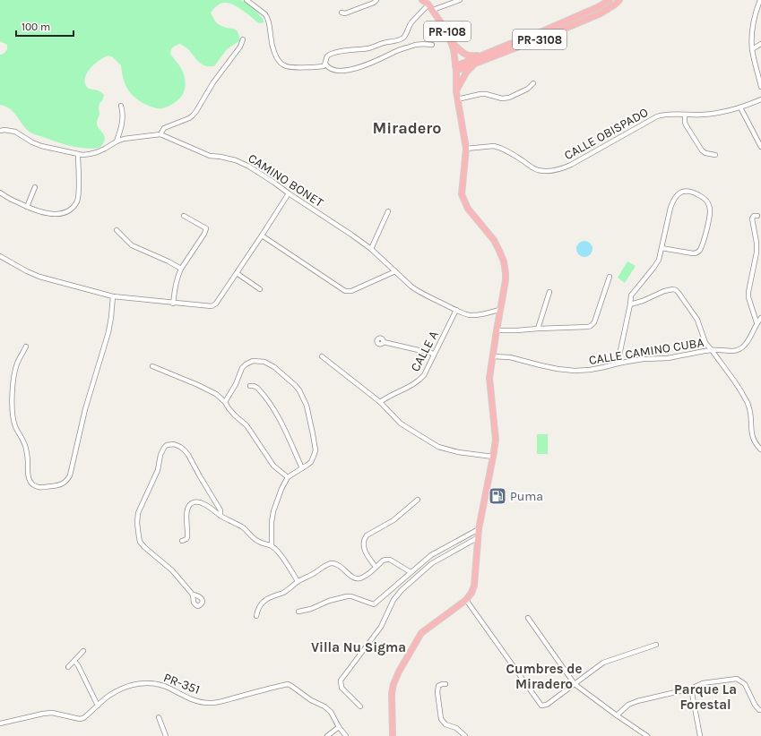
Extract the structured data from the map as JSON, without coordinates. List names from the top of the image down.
{
  "streets": {
    "main road": ["PR-108", "PR-3108"],
    "street": [
      "CALLE OBISPADO",
      "CAMINO BONET",
      "CALLE A",
      "CALLE CAMINO CUBA",
      "PR-351"
    ]
  },
  "crossings": [
    ["PR-108", "PR-3108"],
    ["PR-108", "CALLE OBISPADO"],
    ["PR-108", "CAMINO BONET"],
    ["PR-108", "CALLE CAMINO CUBA"],
    ["CAMINO BONET", "CALLE A"]
  ],
  "districts": [
    "Miradero",
    "Villa Nu Sigma",
    "Cumbres de Miradero",
    "Parque La Forestal"
  ],
  "places": {
    "fuel station": ["Puma"]
  },
  "scale_bar": "100 m"
}
